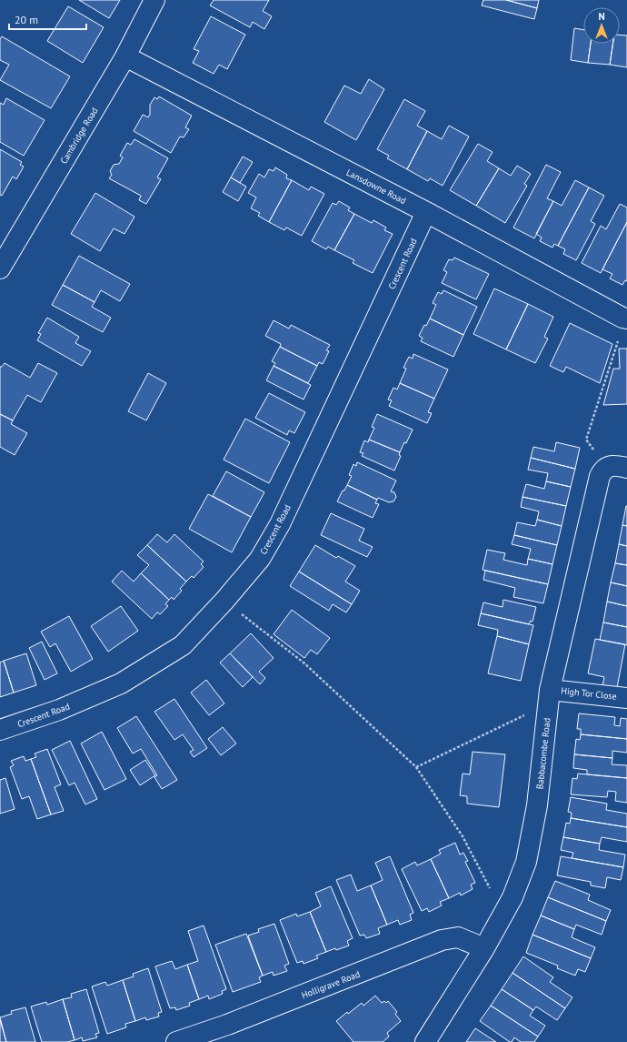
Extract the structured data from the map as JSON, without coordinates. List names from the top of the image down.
{
  "streets": {
    "street": [
      "Cambridge Road",
      "Lansdowne Road",
      "Crescent Road",
      "High Tor Close",
      "Babbacombe Road",
      "Holligrave Road"
    ]
  },
  "crossings": [
    ["Cambridge Road", "Lansdowne Road"],
    ["Lansdowne Road", "Crescent Road"],
    ["High Tor Close", "Babbacombe Road"],
    ["Babbacombe Road", "Holligrave Road"]
  ],
  "scale_bar": "20 m",
  "north": "top"
}
